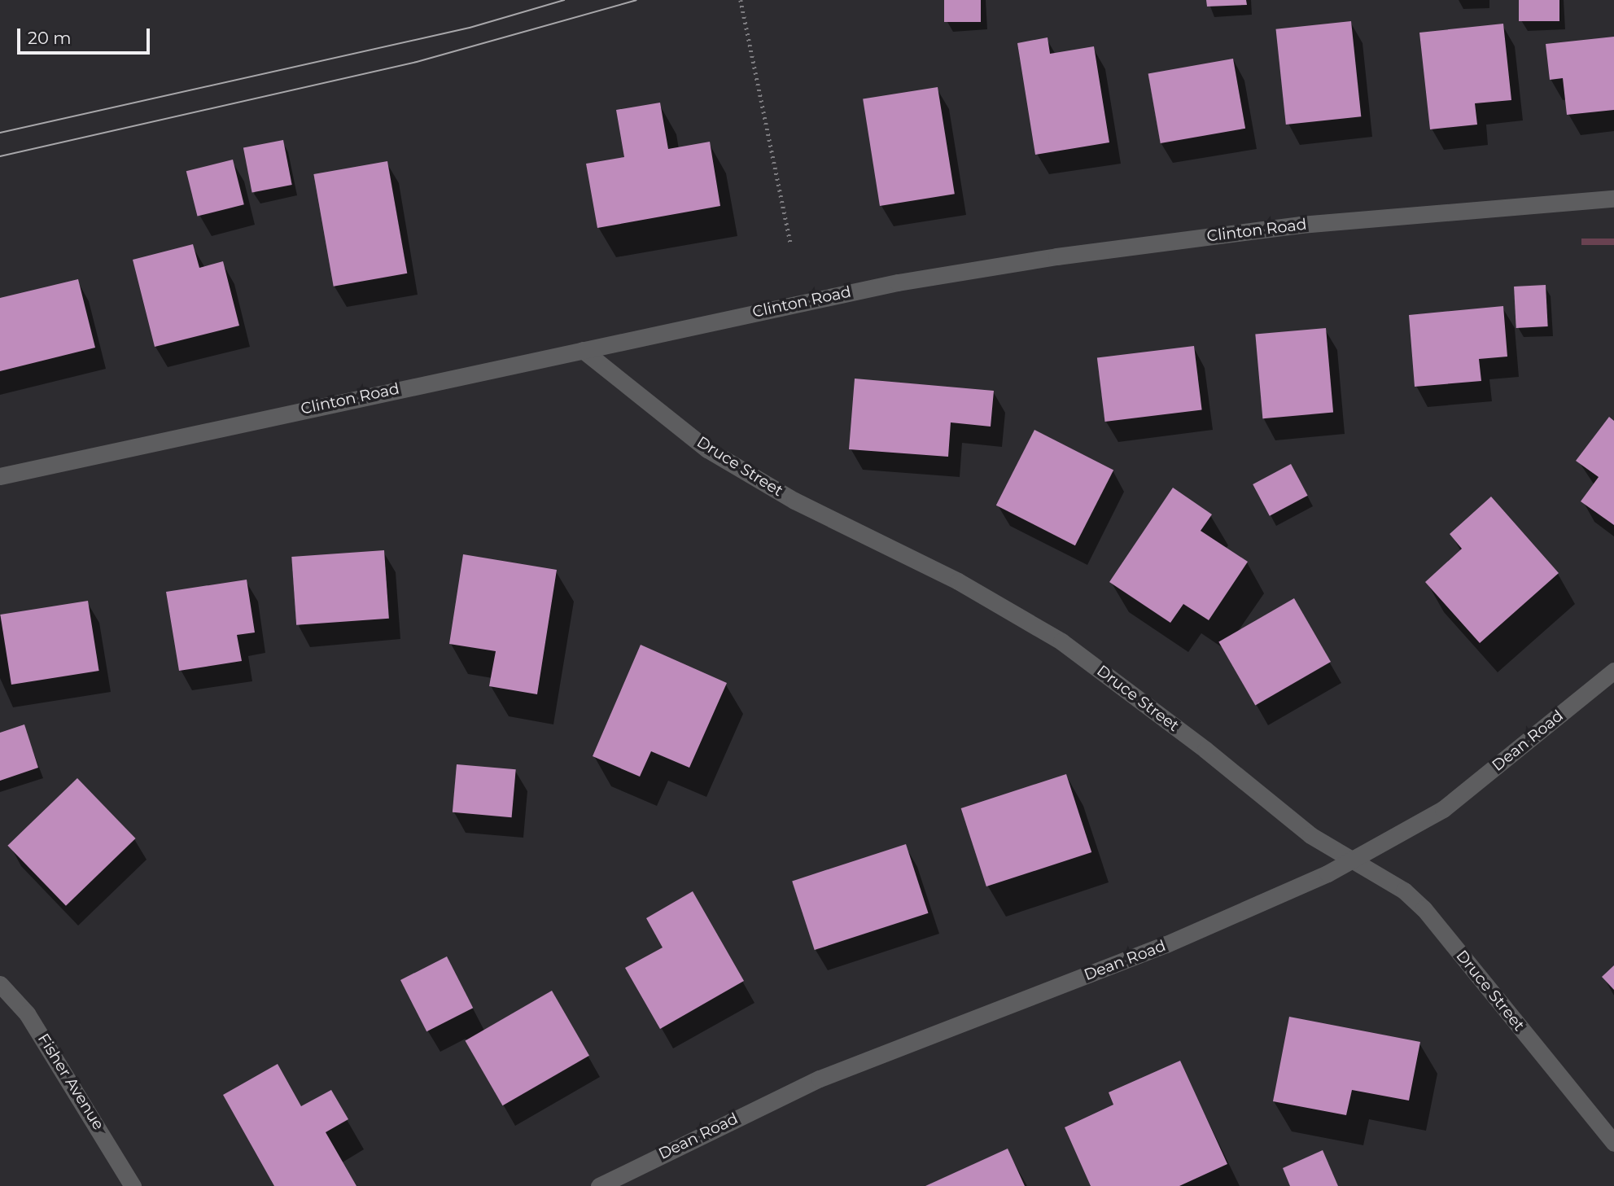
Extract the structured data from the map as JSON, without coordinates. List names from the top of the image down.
{
  "streets": {
    "street": [
      "Clinton Road",
      "Druce Street",
      "Dean Road",
      "Fisher Avenue"
    ]
  },
  "crossings": [
    ["Clinton Road", "Druce Street"],
    ["Druce Street", "Dean Road"]
  ],
  "scale_bar": "20 m"
}
